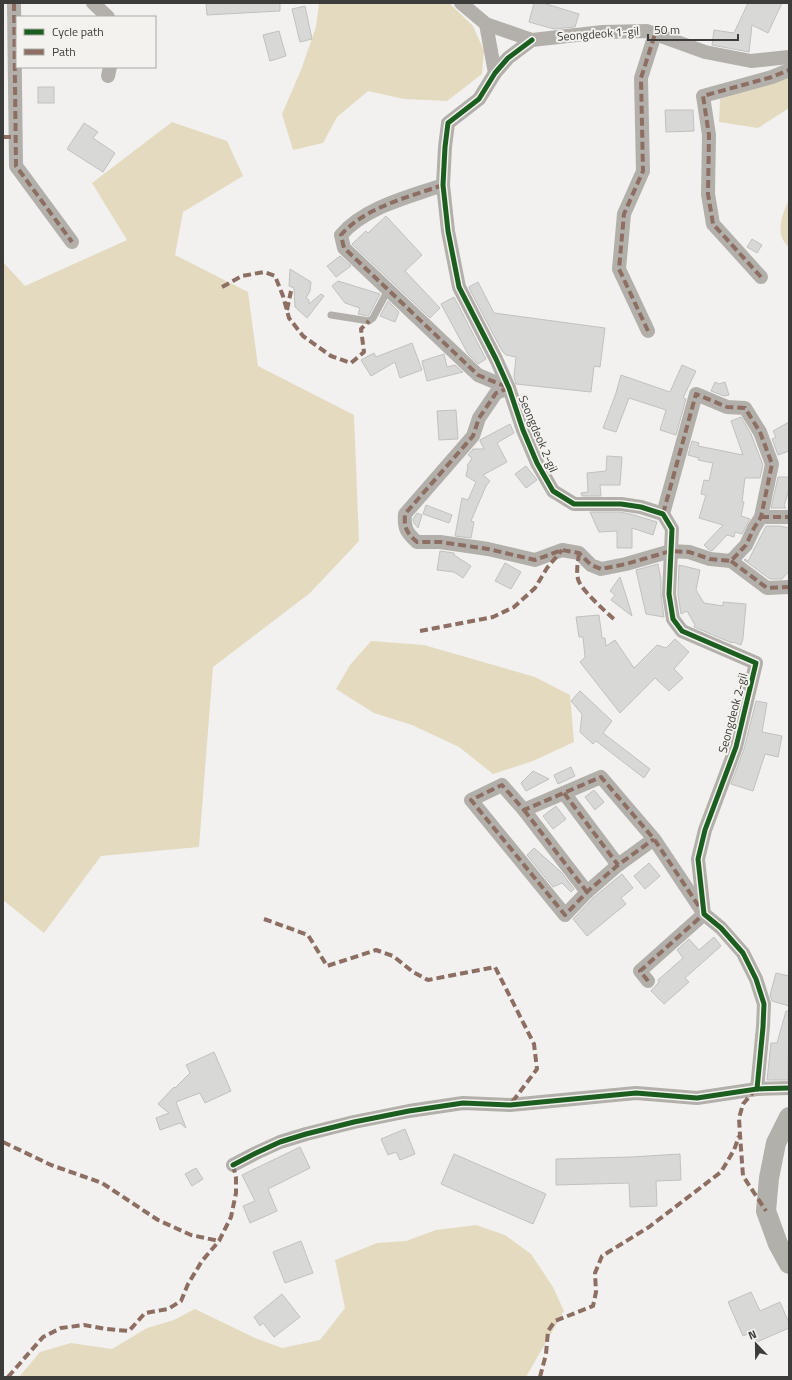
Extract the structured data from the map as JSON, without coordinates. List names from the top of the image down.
{
  "streets": {
    "street": ["Seongdeok 1-gil", "Seongdeok 2-gil"]
  },
  "crossings": [
    ["Seongdeok 1-gil", "Seongdeok 2-gil"]
  ],
  "legend": ["Cycle path", "Path"],
  "scale_bar": "50 m",
  "north": "top"
}
